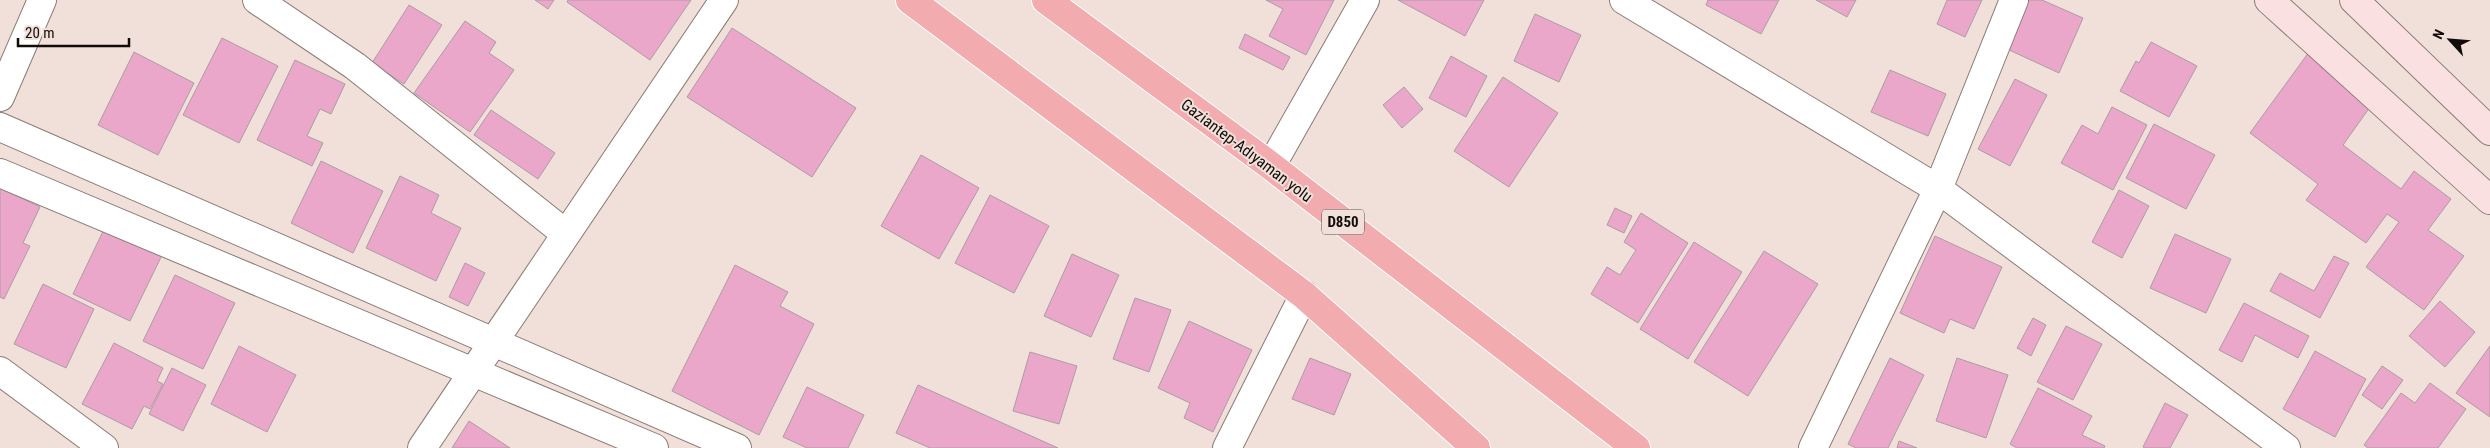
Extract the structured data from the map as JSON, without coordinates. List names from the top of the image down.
{
  "streets": {
    "highway": ["Gaziantep-Adıyaman yolu", "D850"]
  },
  "scale_bar": "20 m",
  "north": "top left"
}
